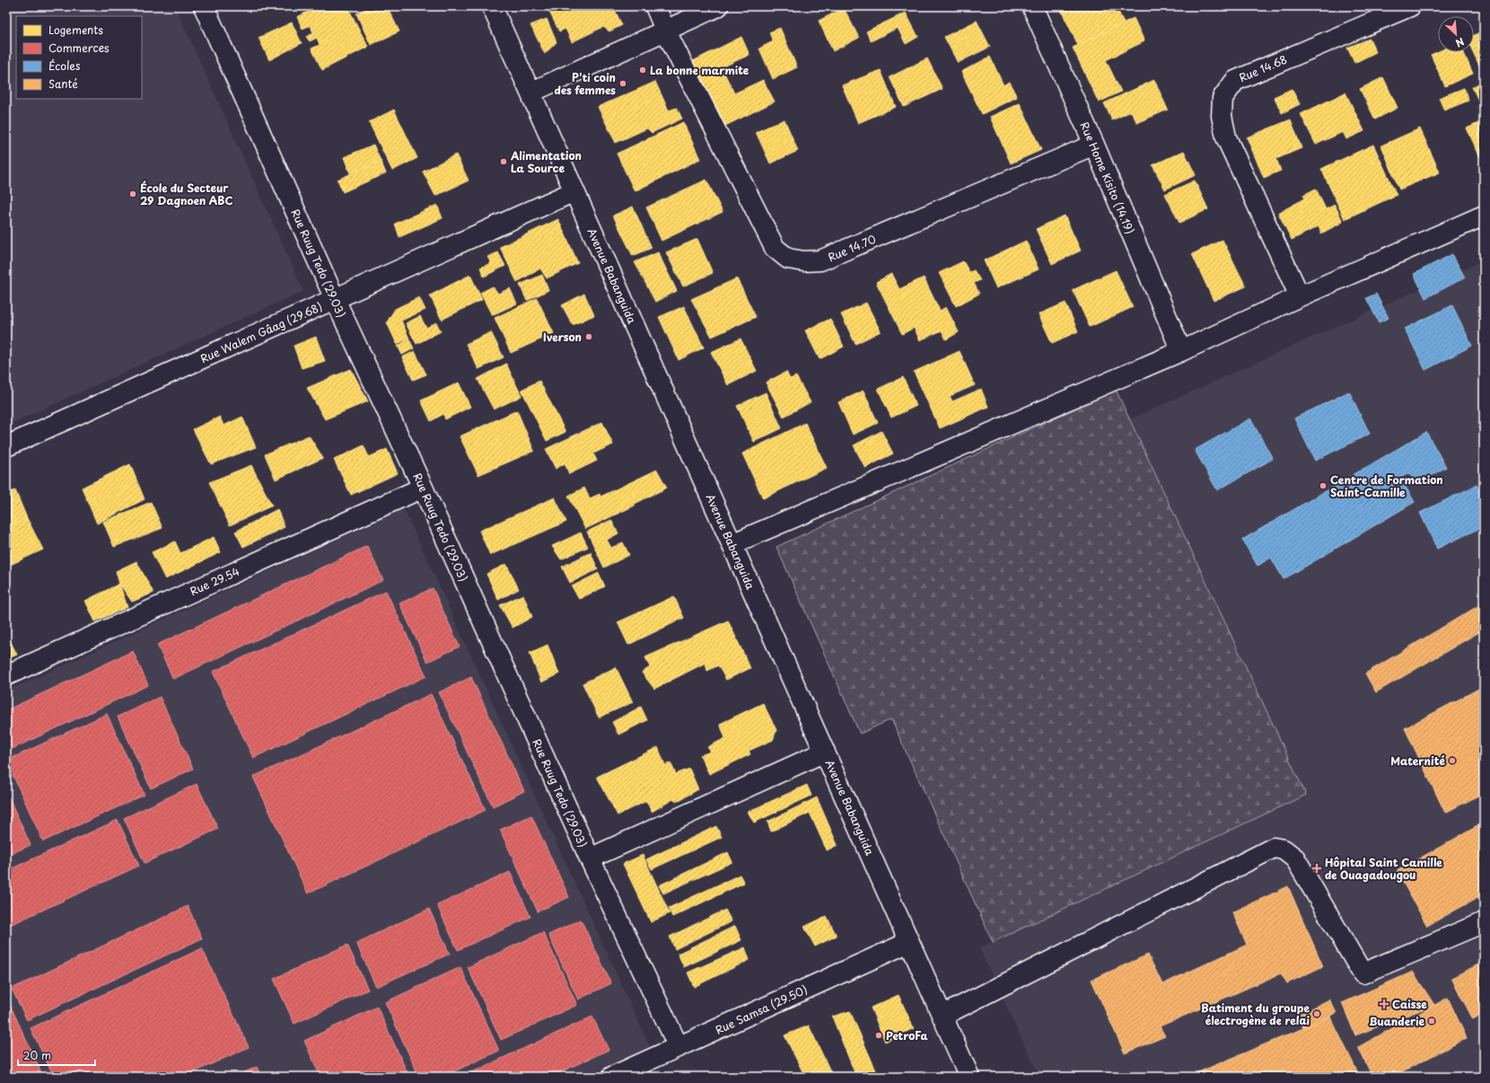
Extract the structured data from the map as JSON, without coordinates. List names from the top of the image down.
{
  "streets": {
    "street": [
      "Rue 14.68",
      "Rue Home Kisito (14.19)",
      "Rue 14.70",
      "Rue Ruug Tedo (29.03)",
      "Avenue Babanguida",
      "Rue Walem Gâag (29.68)",
      "Rue 29.54",
      "Rue Samsa (29.50)"
    ]
  },
  "crossings": [
    ["Rue Home Kisito (14.19)", "Rue 14.70"],
    ["Rue Ruug Tedo (29.03)", "Rue Walem Gâag (29.68)"],
    ["Rue Ruug Tedo (29.03)", "Rue 29.54"],
    ["Rue Ruug Tedo (29.03)", "Rue Samsa (29.50)"],
    ["Avenue Babanguida", "Rue Walem Gâag (29.68)"],
    ["Avenue Babanguida", "Rue Samsa (29.50)"]
  ],
  "places": {
    "other": [
      "La bonne marmite",
      "P'ti coin des femmes",
      "Alimentation La Source",
      "École du Secteur 29 Dagnoen ABC",
      "Iverson",
      "Centre de Formation Saint-Camille",
      "Maternité",
      "Batiment du groupe électrogène de relai",
      "Buanderie",
      "PetroFa"
    ],
    "health": ["Hôpital Saint Camille de Ouagadougou", "Caisse"]
  },
  "legend": [
    "Logements",
    "Commerces",
    "Écoles",
    "Santé"
  ],
  "scale_bar": "20 m",
  "north": "bottom right"
}
